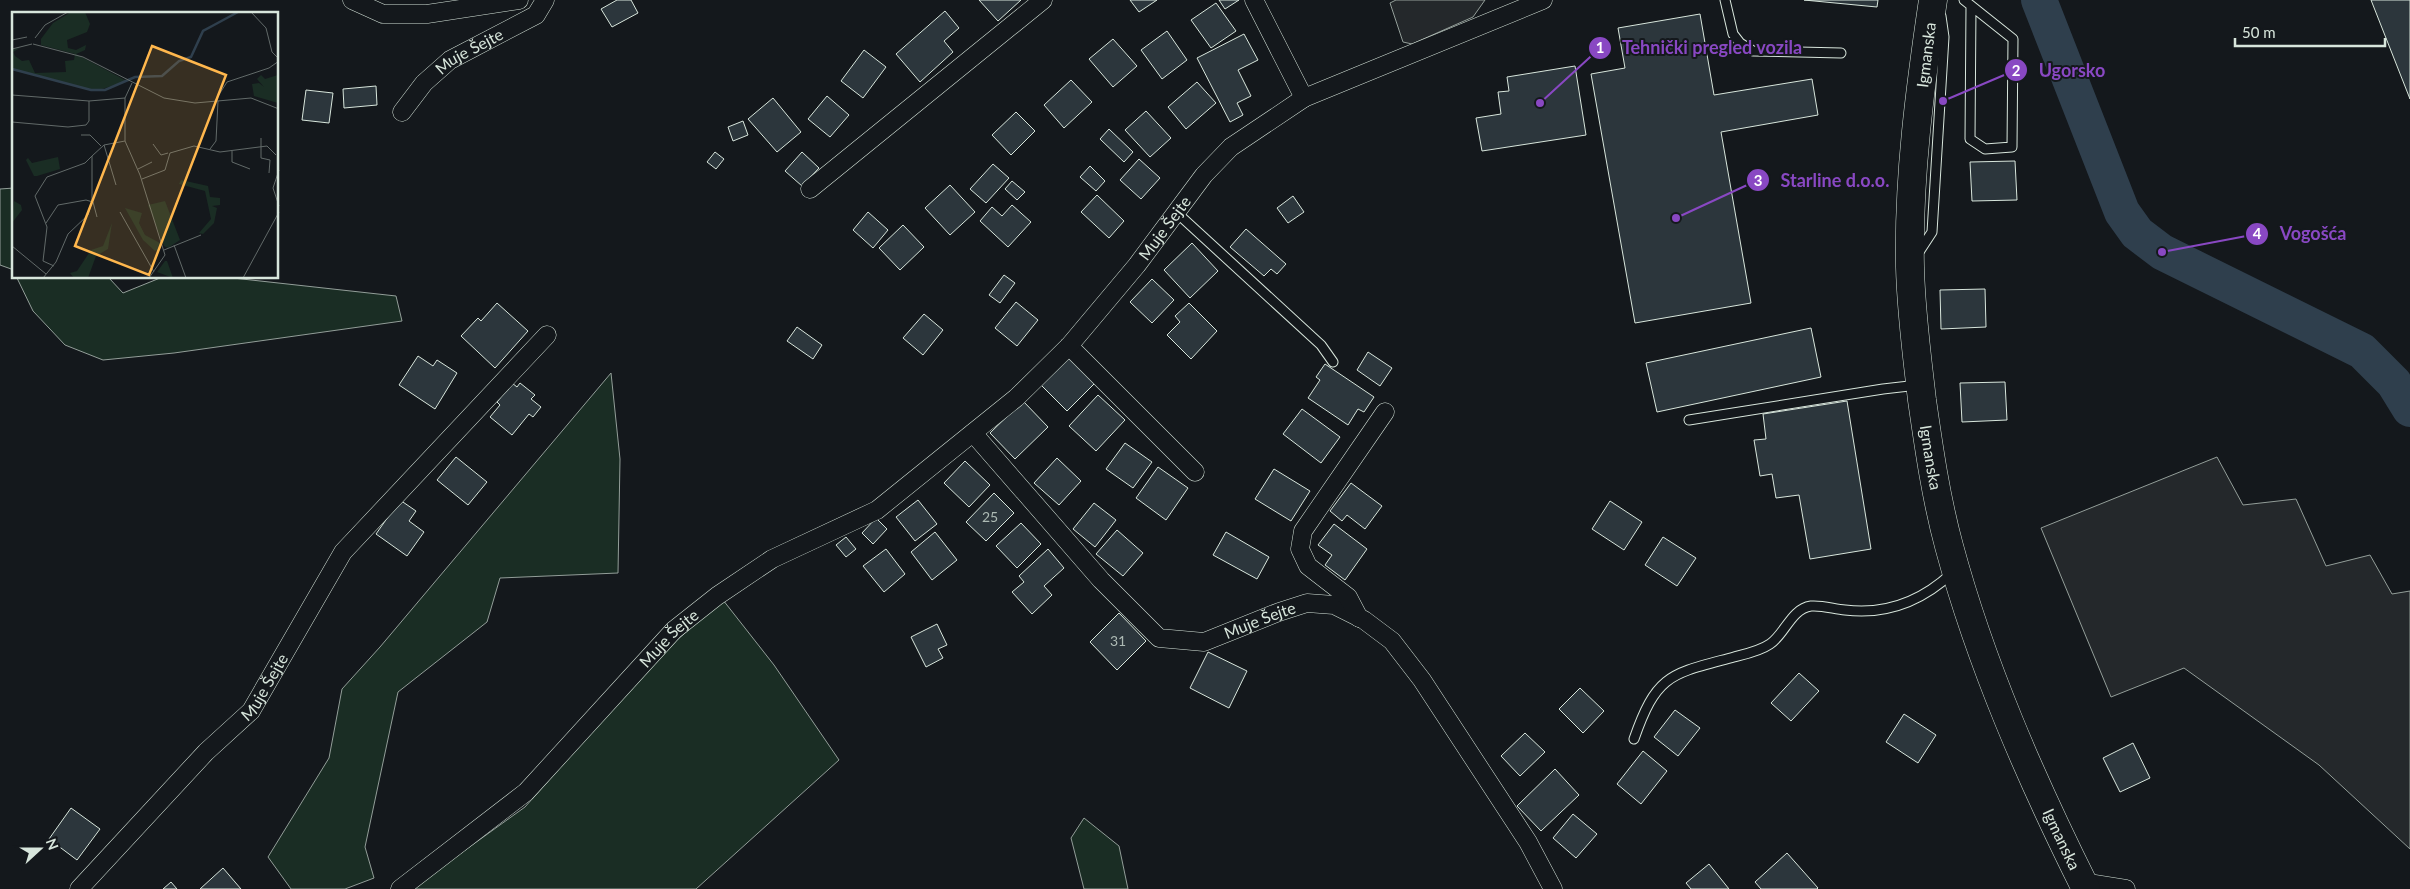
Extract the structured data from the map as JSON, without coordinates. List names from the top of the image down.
{
  "streets": {
    "main road": ["Igmanska"],
    "street": ["Muje Šejte"]
  },
  "places": [
    "Ugorsko",
    "Tehnički pregled vozila",
    "Starline d.o.o.",
    "Vogošća"
  ],
  "house_numbers": ["25", "31"],
  "scale_bar": "50 m",
  "north": "right"
}
